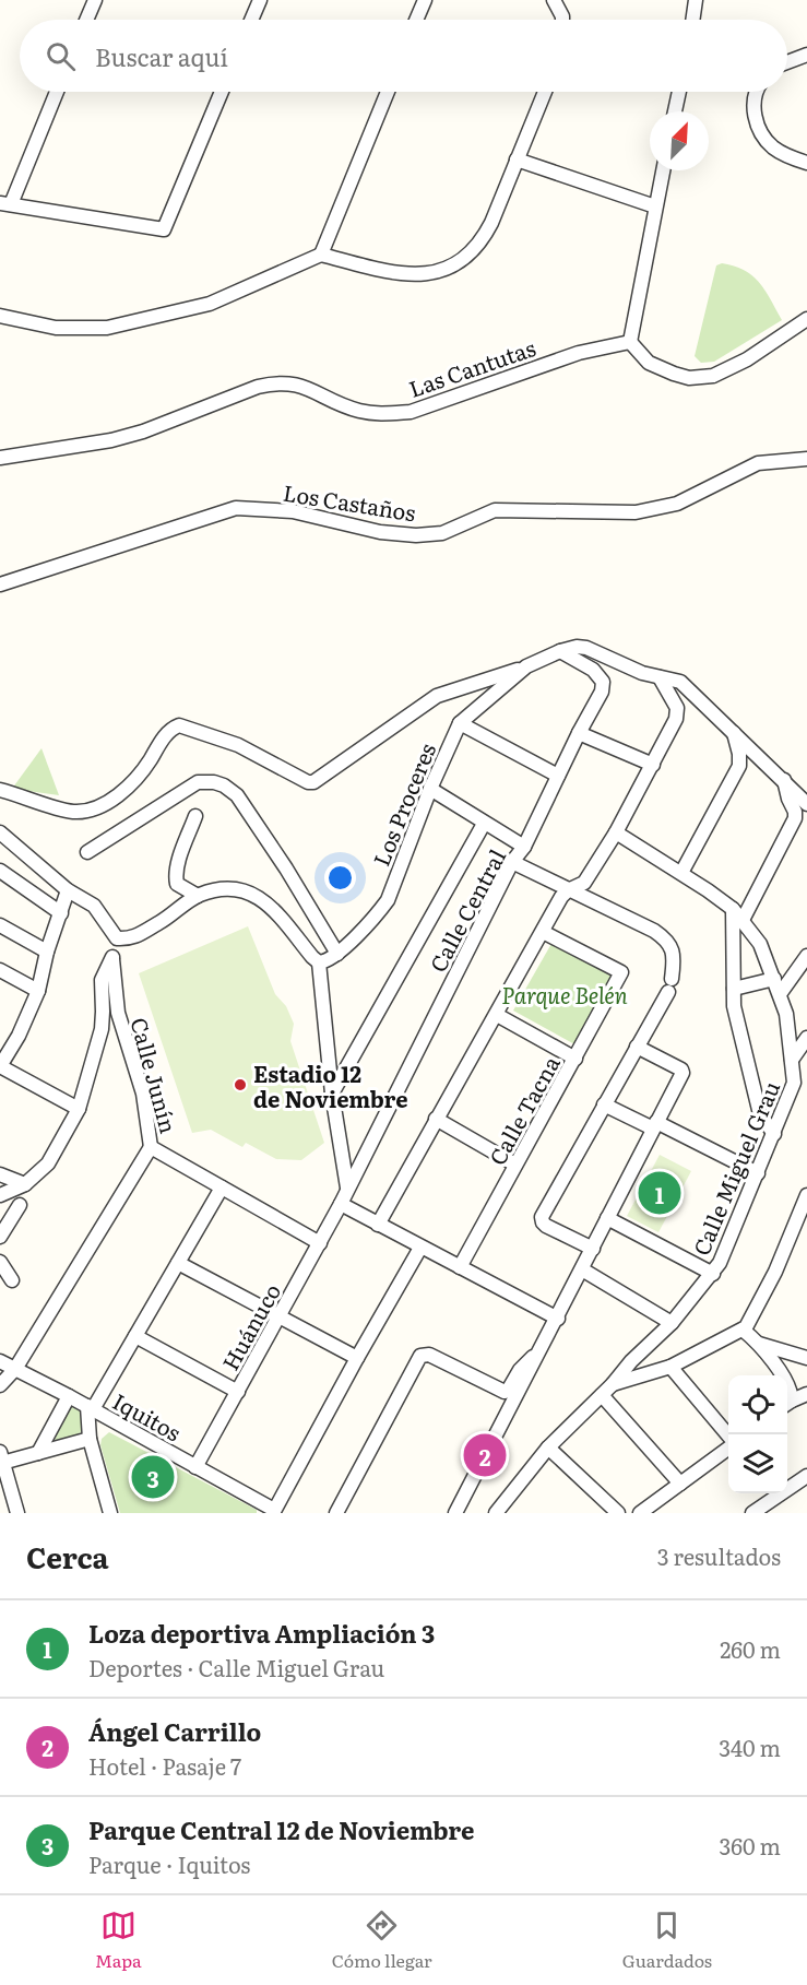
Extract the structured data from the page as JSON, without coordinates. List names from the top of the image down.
{
  "streets": {
    "street": [
      "Las Cantutas",
      "Los Castaños",
      "Los Proceres",
      "Calle Central",
      "Calle Junín",
      "Calle Tacna",
      "Calle Miguel Grau",
      "Huánuco",
      "Iquitos"
    ]
  },
  "crossings": [
    ["Los Proceres", "Calle Central"],
    ["Calle Central", "Huánuco"],
    ["Calle Junín", "Huánuco"],
    ["Huánuco", "Iquitos"]
  ],
  "parks": ["Parque Belén"],
  "places": ["Estadio 12 de Noviembre"],
  "north": "top right",
  "page": {
    "search": "Buscar aquí",
    "pins": ["1", "2", "3"],
    "heading": ["Cerca", "3 resultados"],
    "list": [
      {
        "mark": "1",
        "name": "Loza deportiva Ampliación 3",
        "note": "Deportes · Calle Miguel Grau",
        "value": "260 m"
      },
      {
        "mark": "2",
        "name": "Ángel Carrillo",
        "note": "Hotel · Pasaje 7",
        "value": "340 m"
      },
      {
        "mark": "3",
        "name": "Parque Central 12 de Noviembre",
        "note": "Parque · Iquitos",
        "value": "360 m"
      }
    ],
    "nav": ["Mapa", "Cómo llegar", "Guardados"]
  }
}
